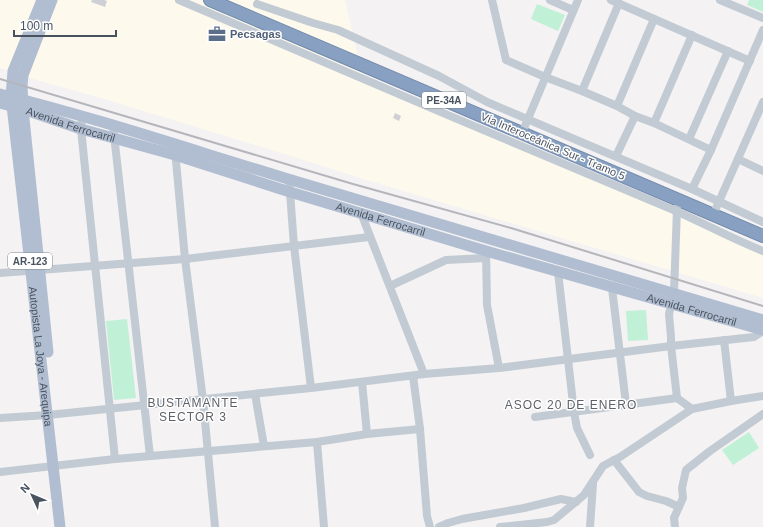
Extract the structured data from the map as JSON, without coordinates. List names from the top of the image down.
{
  "streets": {
    "highway": ["PE-34A", "Vía Interoceánica Sur - Tramo 5"],
    "main road": ["Avenida Ferrocarril", "AR-123", "Autopista La Joya - Arequipa"]
  },
  "crossings": [
    ["Avenida Ferrocarril", "Autopista La Joya - Arequipa"]
  ],
  "districts": ["BUSTAMANTE SECTOR 3", "ASOC 20 DE ENERO"],
  "places": {
    "office": ["Pecsagas"]
  },
  "scale_bar": "100 m",
  "north": "top left"
}
